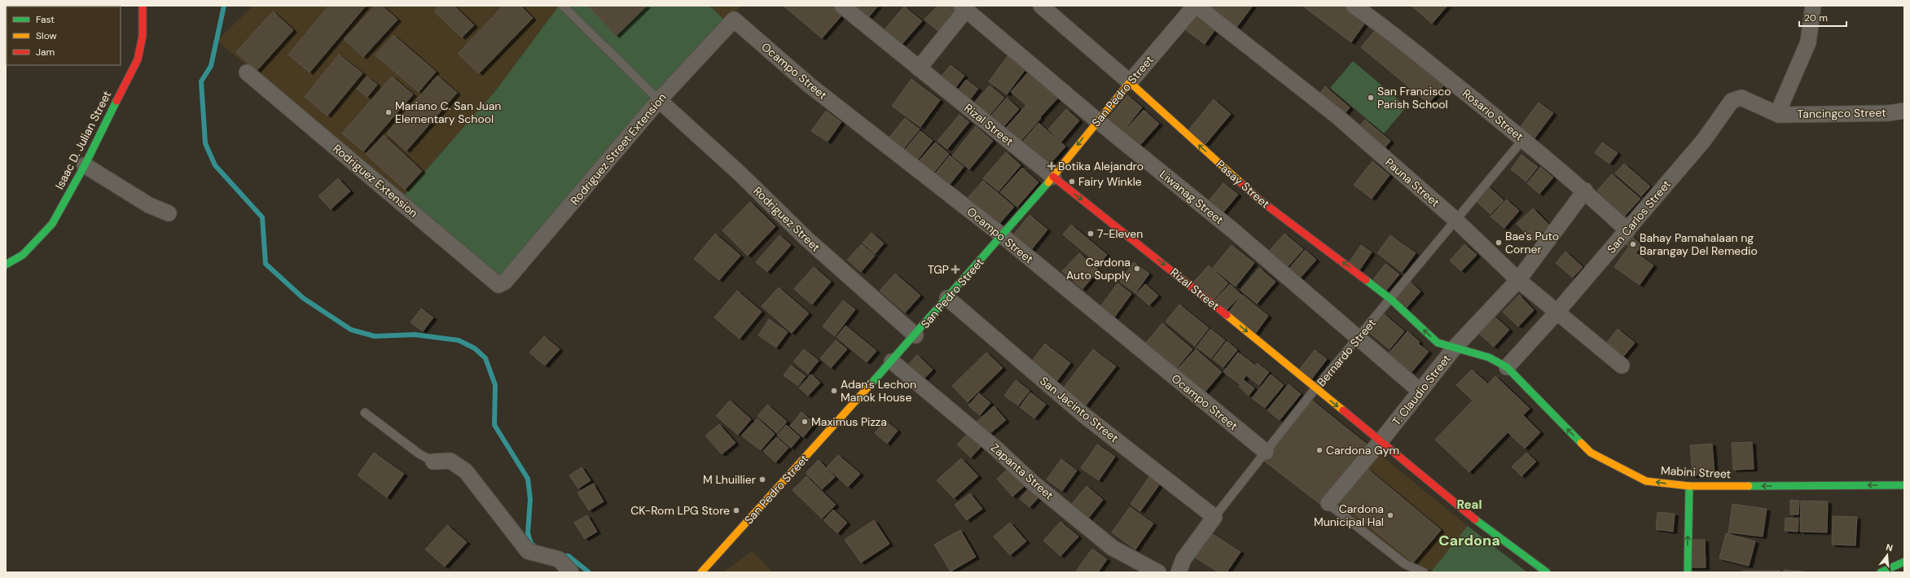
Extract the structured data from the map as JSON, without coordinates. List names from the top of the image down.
{
  "streets": {
    "main road": [
      "San Pedro Street",
      "Rizal Street",
      "Isaac D. Julian Street",
      "Pasay Street",
      "Mabini Street"
    ],
    "street": [
      "Ocampo Street",
      "Tancingco Street",
      "Rosario Street",
      "Rodriguez Street Extension",
      "Rodriguez Extension",
      "Pauna Street",
      "Liwanag Street",
      "San Carlos Street",
      "Rodriguez Street",
      "Bernardo Street",
      "T. Claudio Street",
      "San Jacinto Street",
      "Zapanta Street"
    ]
  },
  "crossings": [
    ["Ocampo Street", "San Pedro Street"],
    ["Ocampo Street", "Rodriguez Street Extension"],
    ["Ocampo Street", "Bernardo Street"],
    ["San Pedro Street", "Rizal Street"],
    ["San Pedro Street", "Pauna Street"],
    ["San Pedro Street", "Pasay Street"],
    ["San Pedro Street", "Liwanag Street"],
    ["San Pedro Street", "Rodriguez Street"],
    ["San Pedro Street", "San Jacinto Street"],
    ["San Pedro Street", "Zapanta Street"],
    ["Tancingco Street", "San Carlos Street"],
    ["Rosario Street", "San Carlos Street"],
    ["Rosario Street", "Bernardo Street"],
    ["Rosario Street", "T. Claudio Street"],
    ["Rizal Street", "Bernardo Street"],
    ["Rizal Street", "T. Claudio Street"],
    ["Rodriguez Street Extension", "Rodriguez Extension"],
    ["Rodriguez Street Extension", "Rodriguez Street"],
    ["Pauna Street", "San Carlos Street"],
    ["Pauna Street", "Bernardo Street"],
    ["Pauna Street", "T. Claudio Street"],
    ["Pasay Street", "Bernardo Street"],
    ["Pasay Street", "T. Claudio Street"],
    ["Pasay Street", "Mabini Street"],
    ["Liwanag Street", "Bernardo Street"],
    ["Liwanag Street", "T. Claudio Street"],
    ["San Carlos Street", "Mabini Street"],
    ["Bernardo Street", "San Jacinto Street"],
    ["T. Claudio Street", "Mabini Street"]
  ],
  "one_way": ["Rizal Street", "Pasay Street", "Mabini Street"],
  "districts": ["Real", "Cardona"],
  "places": {
    "other": [
      "San Francisco Parish School",
      "Mariano C. San Juan Elementary School",
      "Fairy Winkle",
      "7-Eleven",
      "Bae's Puto Corner",
      "Bahay Pamahalaan ng Barangay Del Remedio",
      "Cardona Auto Supply",
      "Adan's Lechon Manok House",
      "Maximus Pizza",
      "Cardona Gym",
      "M Lhuillier",
      "CK-Rom LPG Store",
      "Cardona Municipal Hal"
    ],
    "health": ["Botika Alejandro", "TGP"]
  },
  "legend": ["Fast", "Slow", "Jam"],
  "scale_bar": "20 m",
  "north": "top"
}
